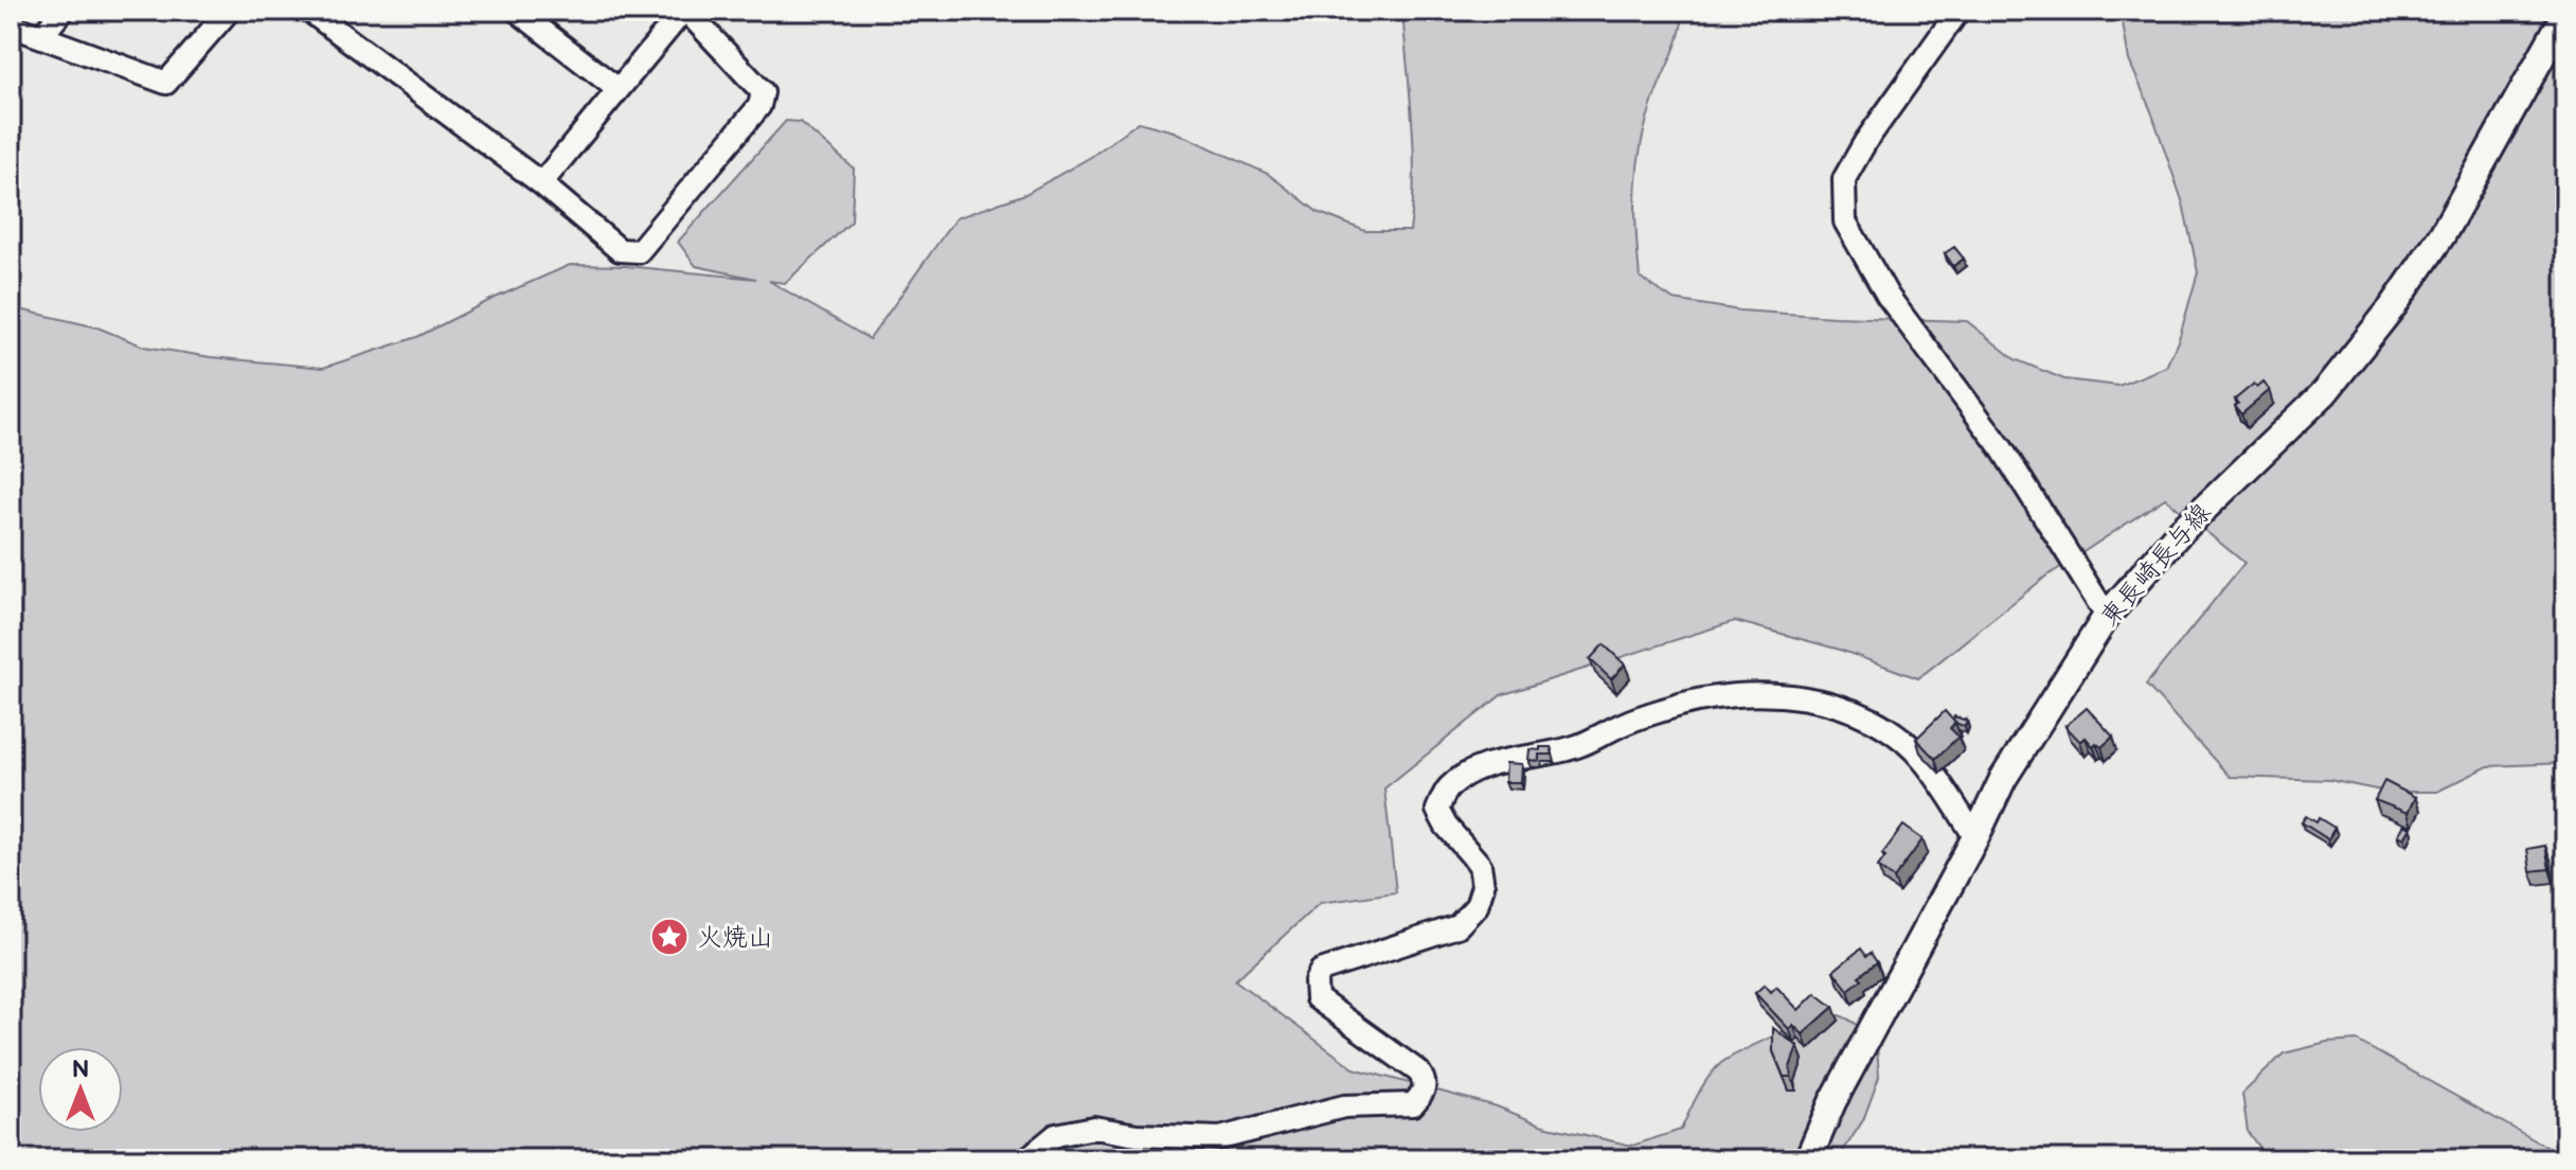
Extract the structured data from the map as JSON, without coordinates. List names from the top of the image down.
{
  "streets": {
    "main road": ["東長崎長与線"]
  },
  "places": {
    "place": ["火焼山"]
  },
  "north": "top"
}
